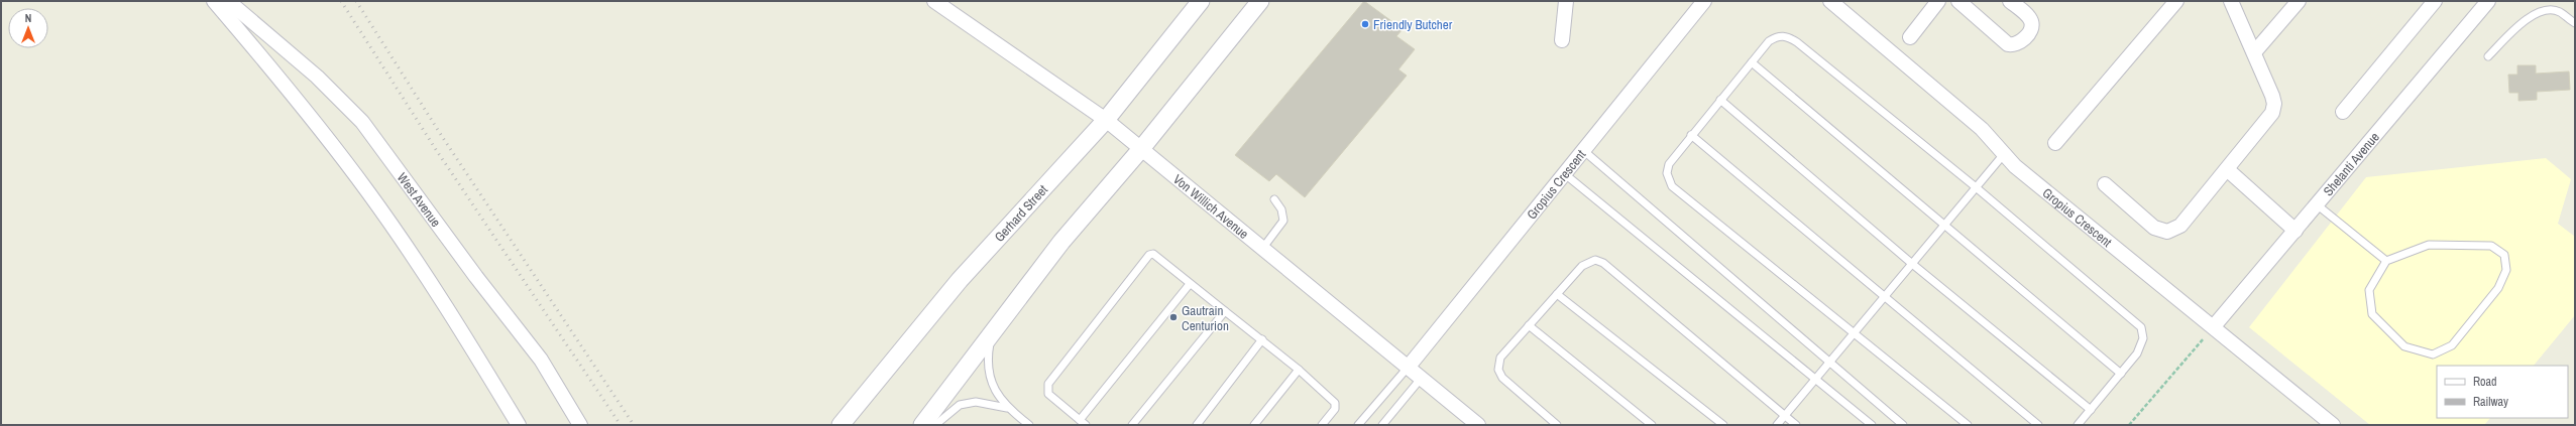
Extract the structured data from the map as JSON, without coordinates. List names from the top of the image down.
{
  "streets": {
    "street": [
      "Shelanti Avenue",
      "Gropius Crescent",
      "West Avenue",
      "Von Willich Avenue",
      "Gerhard Street"
    ]
  },
  "crossings": [
    ["Shelanti Avenue", "Gropius Crescent"],
    ["Gropius Crescent", "Von Willich Avenue"],
    ["Von Willich Avenue", "Gerhard Street"]
  ],
  "places": ["Friendly Butcher", "Gautrain Centurion"],
  "legend": ["Road", "Railway"],
  "north": "top"
}
